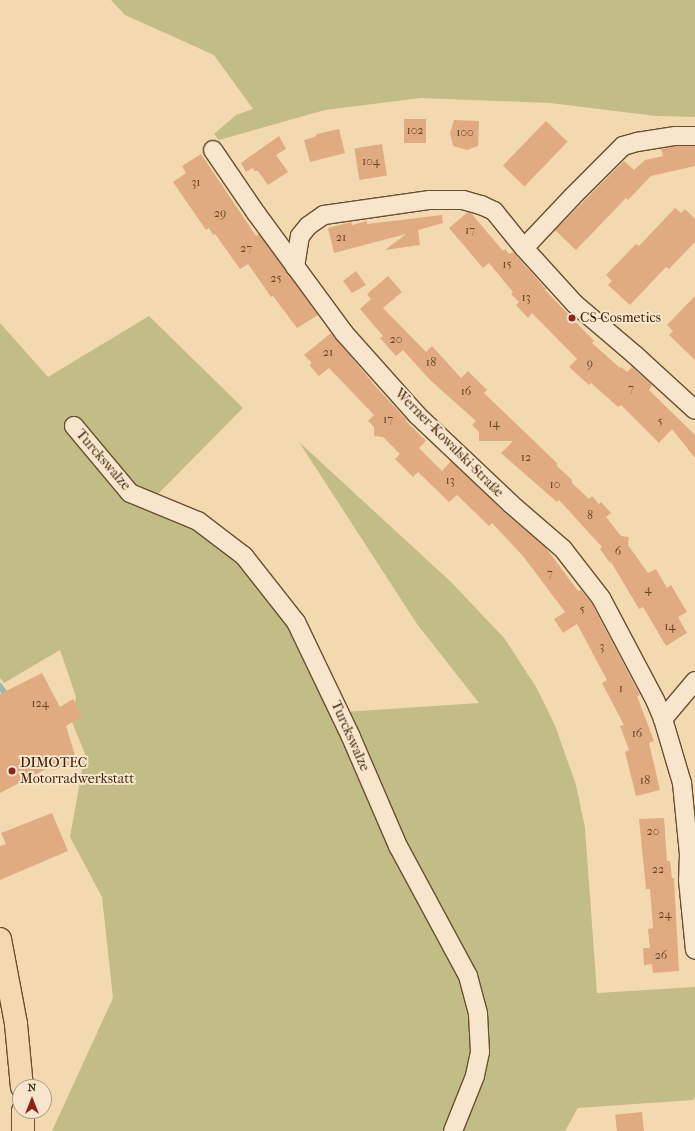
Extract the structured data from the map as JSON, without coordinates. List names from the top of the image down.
{
  "streets": {
    "street": ["Werner-Kowalski-Straße", "Turckswalze"]
  },
  "places": ["CS-Cosmetics", "DIMOTEC Motorradwerkstatt"],
  "house_numbers": [
    "102",
    "100",
    "104",
    "31",
    "29",
    "17",
    "21",
    "27",
    "15",
    "25",
    "13",
    "20",
    "21",
    "18",
    "9",
    "7",
    "16",
    "17",
    "5",
    "14",
    "12",
    "13",
    "10",
    "8",
    "6",
    "7",
    "4",
    "5",
    "14",
    "3",
    "1",
    "124",
    "16",
    "18",
    "20",
    "22",
    "24",
    "26"
  ],
  "north": "top"
}
